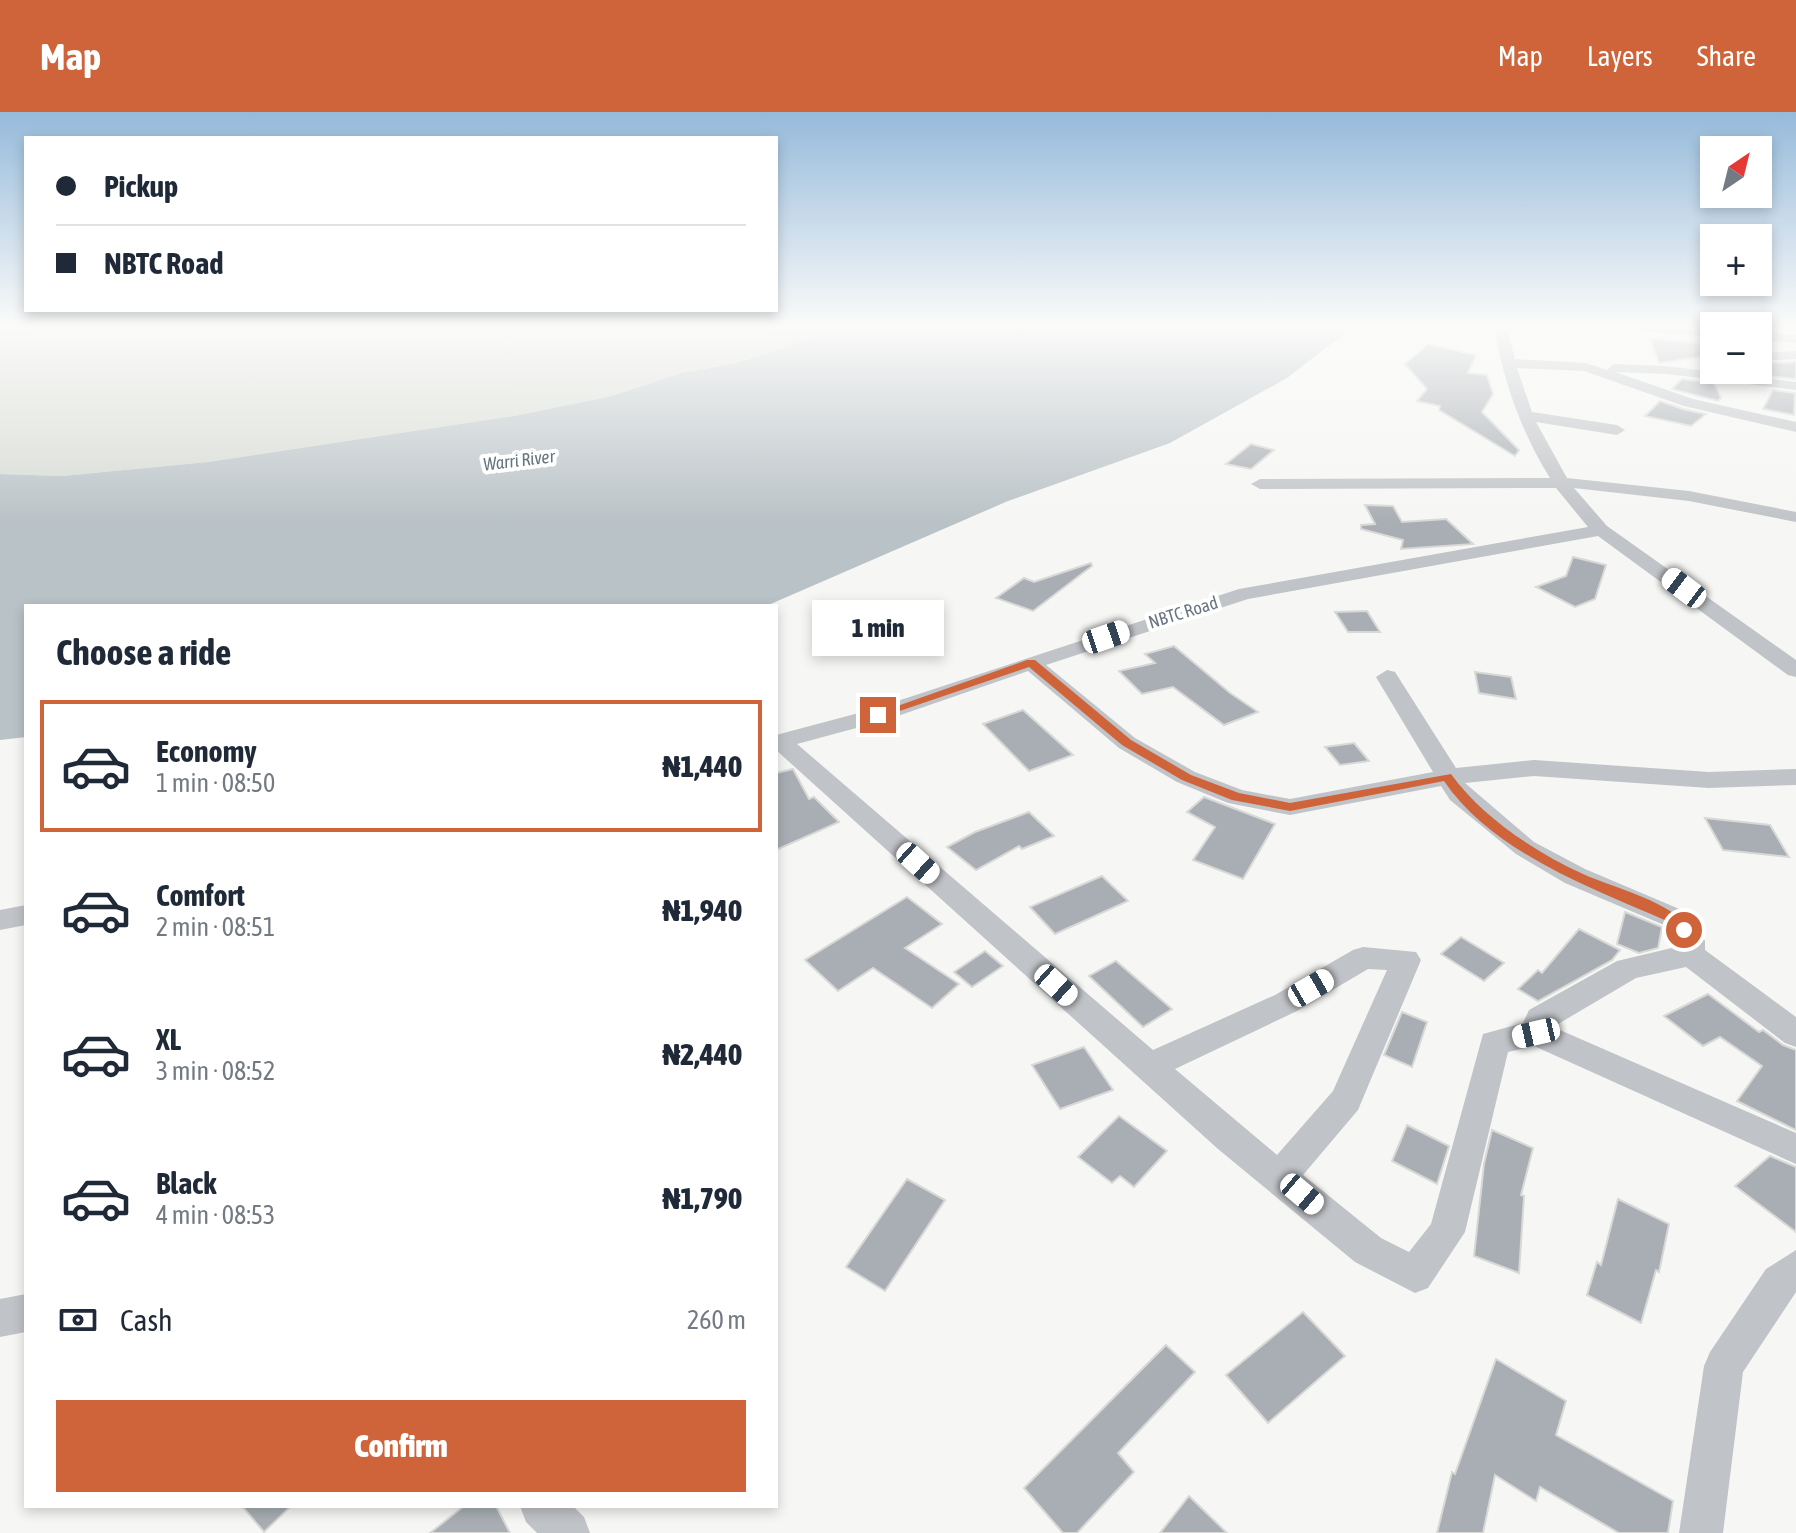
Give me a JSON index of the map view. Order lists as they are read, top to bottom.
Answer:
{
  "streets": {
    "street": ["NBTC Road"]
  },
  "water": ["Warri River"],
  "north": "top right",
  "page": {
    "header": "Map",
    "nav": ["Map", "Layers", "Share"],
    "map_buttons": ["+", "−"],
    "banner": ["Pickup", "NBTC Road"],
    "bubble": "1 min",
    "heading": "Choose a ride",
    "list": [
      {
        "name": "Economy",
        "note": "1 min · 08:50",
        "value": "₦1,440"
      },
      {
        "name": "Comfort",
        "note": "2 min · 08:51",
        "value": "₦1,940"
      },
      {
        "name": "XL",
        "note": "3 min · 08:52",
        "value": "₦2,440"
      },
      {
        "name": "Black",
        "note": "4 min · 08:53",
        "value": "₦1,790"
      }
    ],
    "pay": ["Cash", "260 m"],
    "buttons": "Confirm"
  }
}
